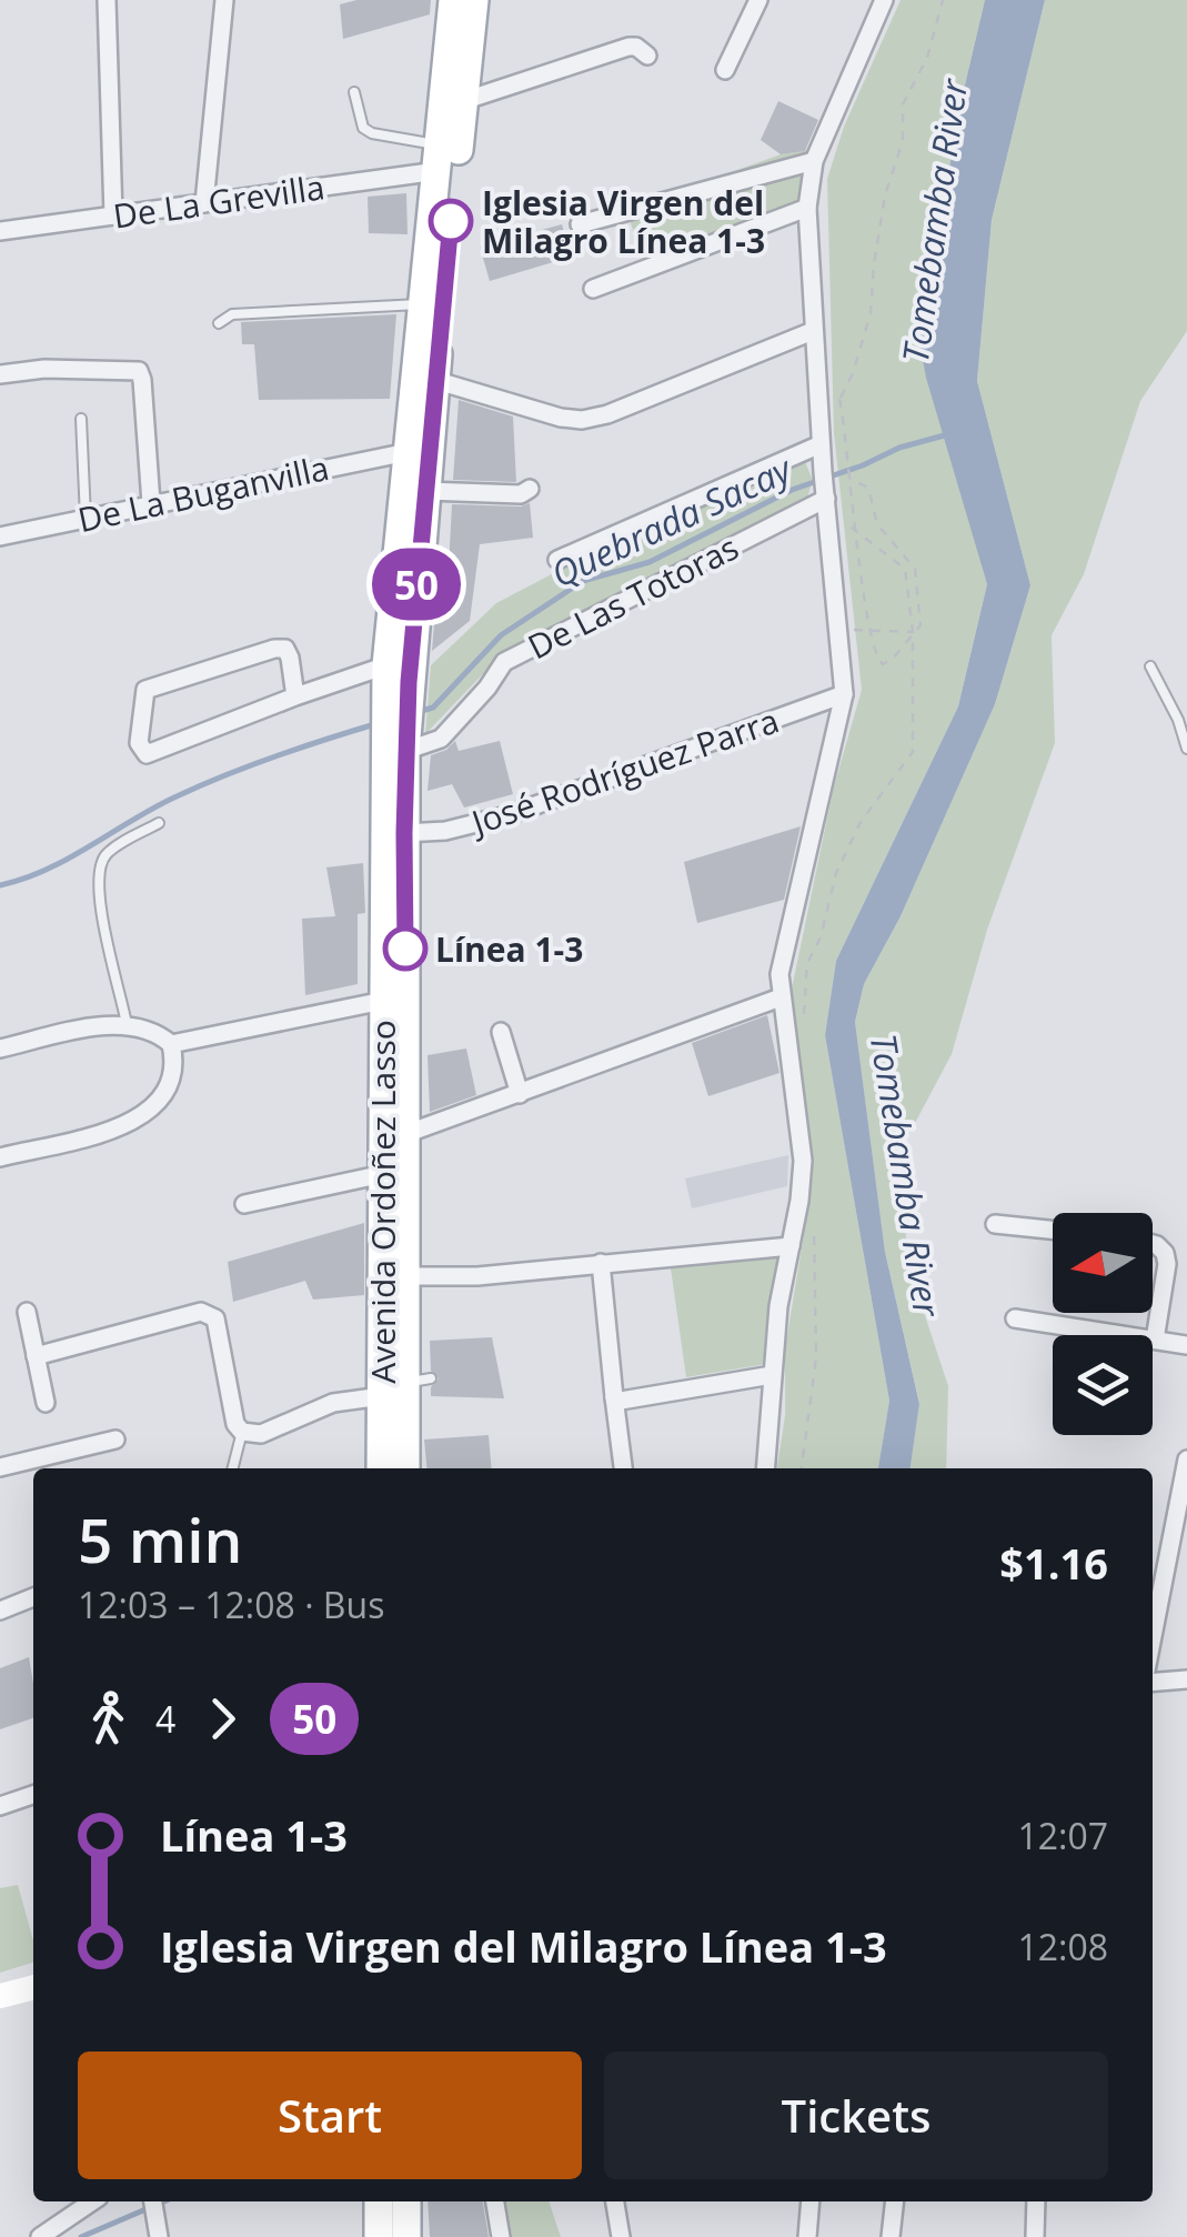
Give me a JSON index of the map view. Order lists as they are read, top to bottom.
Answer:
{
  "streets": {
    "main road": ["Avenida Ordoñez Lasso"],
    "street": [
      "De La Grevilla",
      "De La Buganvilla",
      "De Las Totoras",
      "José Rodríguez Parra"
    ]
  },
  "crossings": [
    ["De La Grevilla", "Avenida Ordoñez Lasso"],
    ["De La Buganvilla", "Avenida Ordoñez Lasso"],
    ["De Las Totoras", "Avenida Ordoñez Lasso"],
    ["José Rodríguez Parra", "Avenida Ordoñez Lasso"]
  ],
  "water": ["Tomebamba River", "Quebrada Sacay"],
  "places": ["Iglesia Virgen del Milagro Línea 1-3", "Línea 1-3"],
  "lines": ["bus line 50"],
  "north": "left",
  "page": {
    "on_map": "50",
    "heading": ["5 min", "12:03 – 12:08 · Bus", "$1.16"],
    "legs": ["4", "50"],
    "list": [
      {
        "name": "Línea 1-3",
        "value": "12:07"
      },
      {
        "name": "Iglesia Virgen del Milagro Línea 1-3",
        "value": "12:08"
      }
    ],
    "buttons": ["Start", "Tickets"]
  }
}
